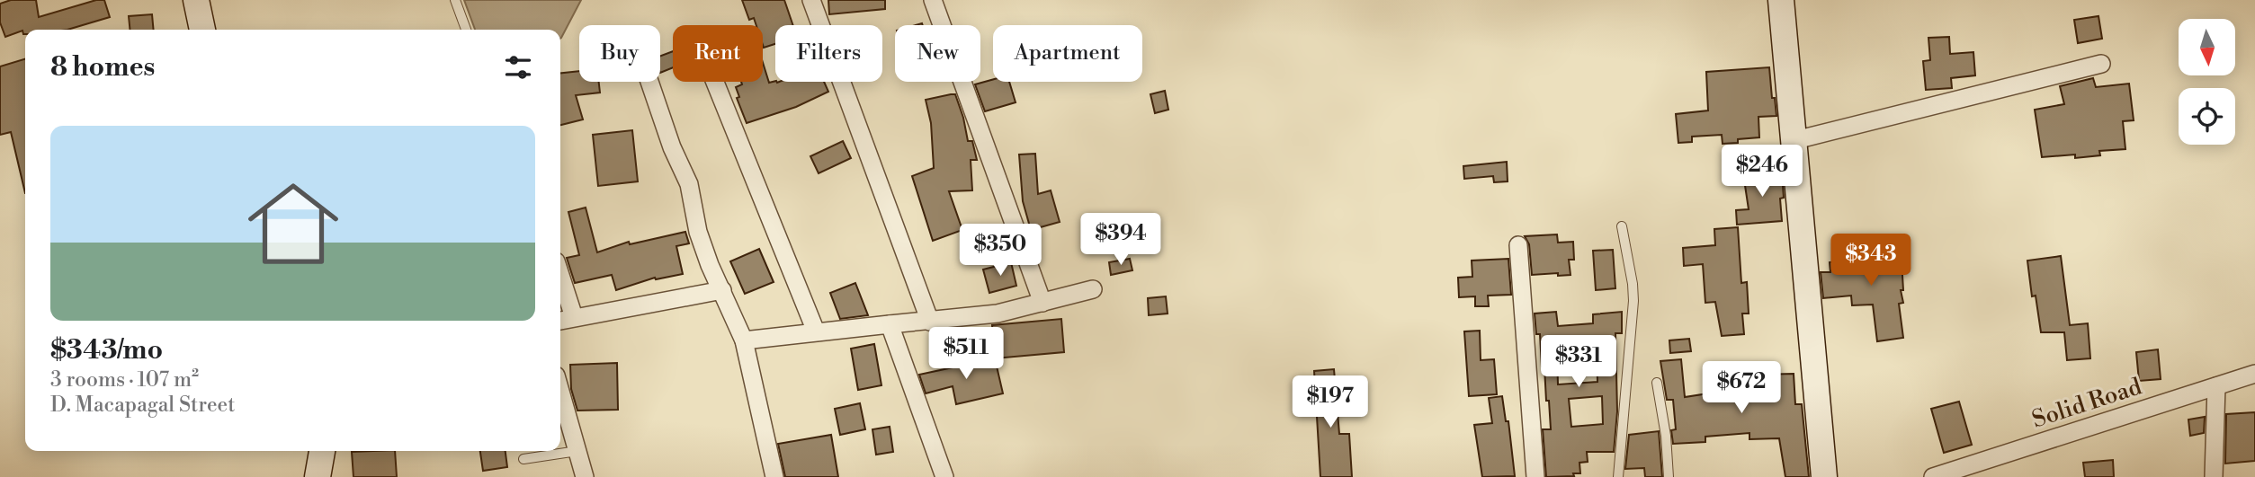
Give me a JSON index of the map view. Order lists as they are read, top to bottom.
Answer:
{
  "streets": {
    "street": ["Solid Road"]
  },
  "north": "bottom",
  "page": {
    "chip": [
      "Buy",
      "Rent",
      "Filters",
      "New",
      "Apartment"
    ],
    "heading": "8 homes",
    "list": [
      {
        "name": "$343/mo",
        "note": "3 rooms · 107 m² · D. Macapagal Street"
      }
    ],
    "price": [
      "$246",
      "$394",
      "$350",
      "$343",
      "$511",
      "$331",
      "$672",
      "$197"
    ]
  }
}
